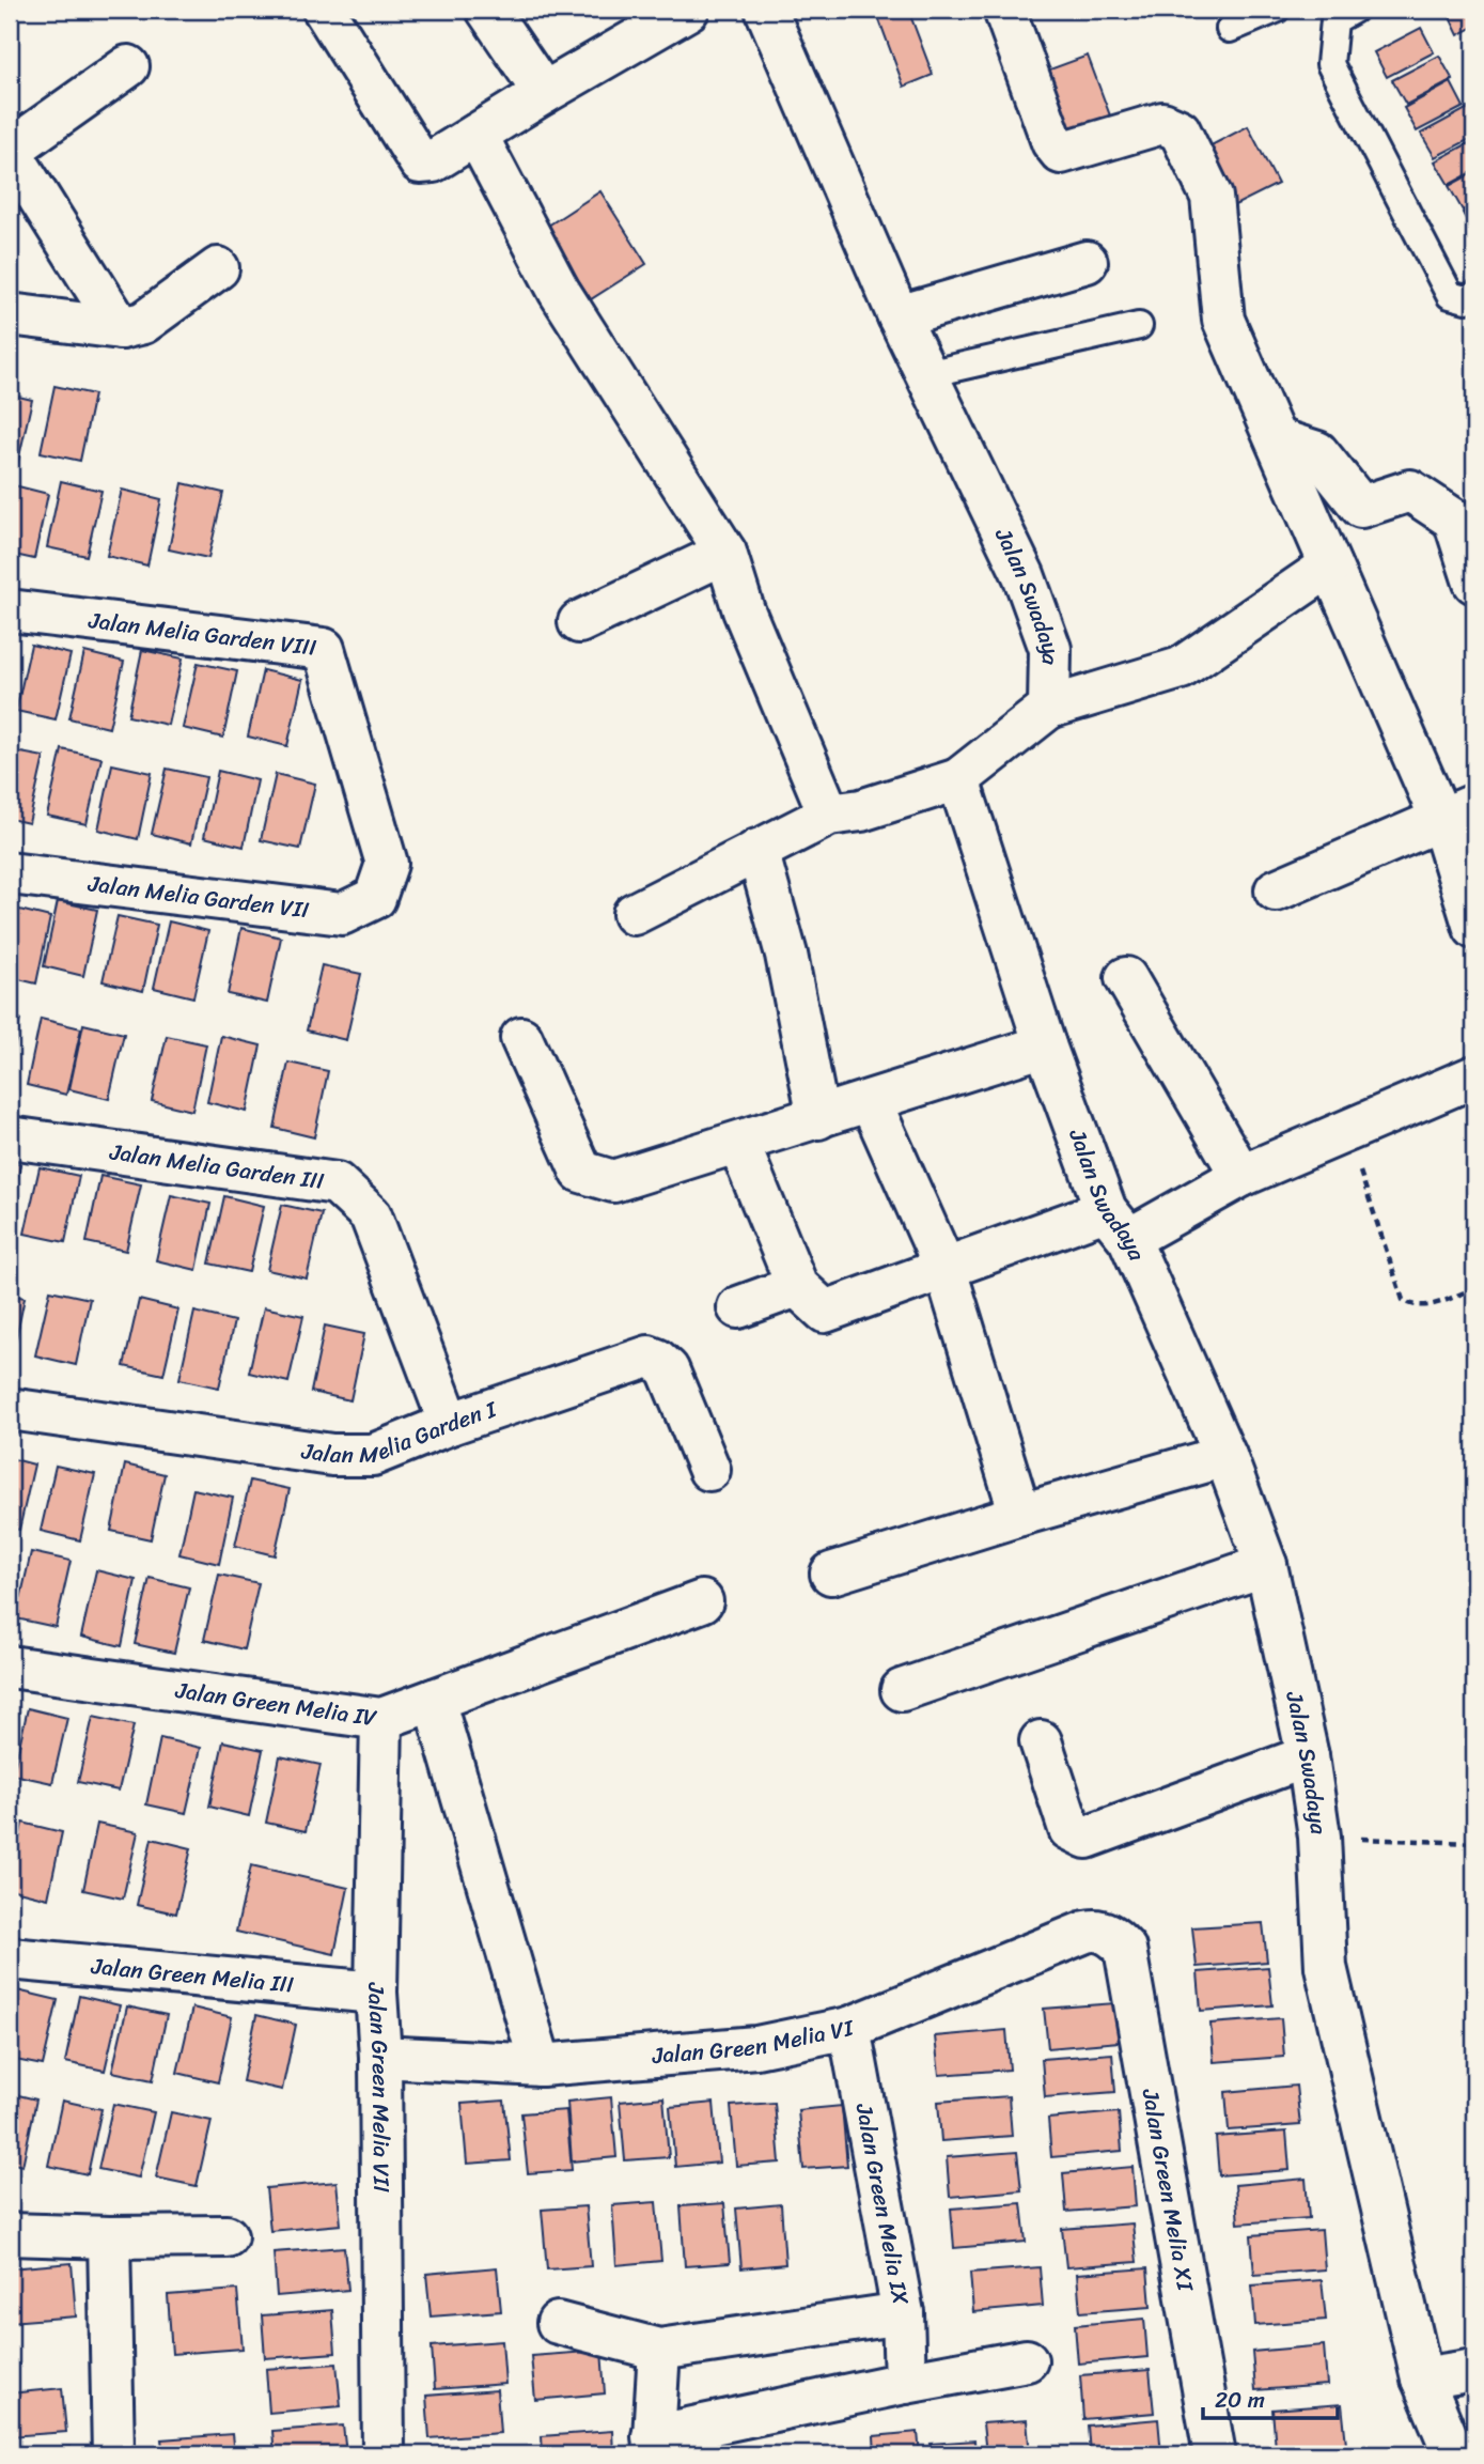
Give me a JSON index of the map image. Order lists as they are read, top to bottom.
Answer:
{
  "streets": {
    "street": [
      "Jalan Swadaya",
      "Jalan Melia Garden VIII",
      "Jalan Melia Garden VII",
      "Jalan Melia Garden III",
      "Jalan Melia Garden I",
      "Jalan Green Melia IV",
      "Jalan Green Melia III",
      "Jalan Green Melia VI",
      "Jalan Green Melia VII",
      "Jalan Green Melia XI",
      "Jalan Green Melia IX"
    ]
  },
  "crossings": [
    ["Jalan Melia Garden VIII", "Jalan Melia Garden VII"],
    ["Jalan Melia Garden III", "Jalan Melia Garden I"],
    ["Jalan Green Melia IV", "Jalan Green Melia VII"],
    ["Jalan Green Melia III", "Jalan Green Melia VII"],
    ["Jalan Green Melia VI", "Jalan Green Melia VII"],
    ["Jalan Green Melia VI", "Jalan Green Melia XI"],
    ["Jalan Green Melia VI", "Jalan Green Melia IX"]
  ],
  "scale_bar": "20 m"
}
